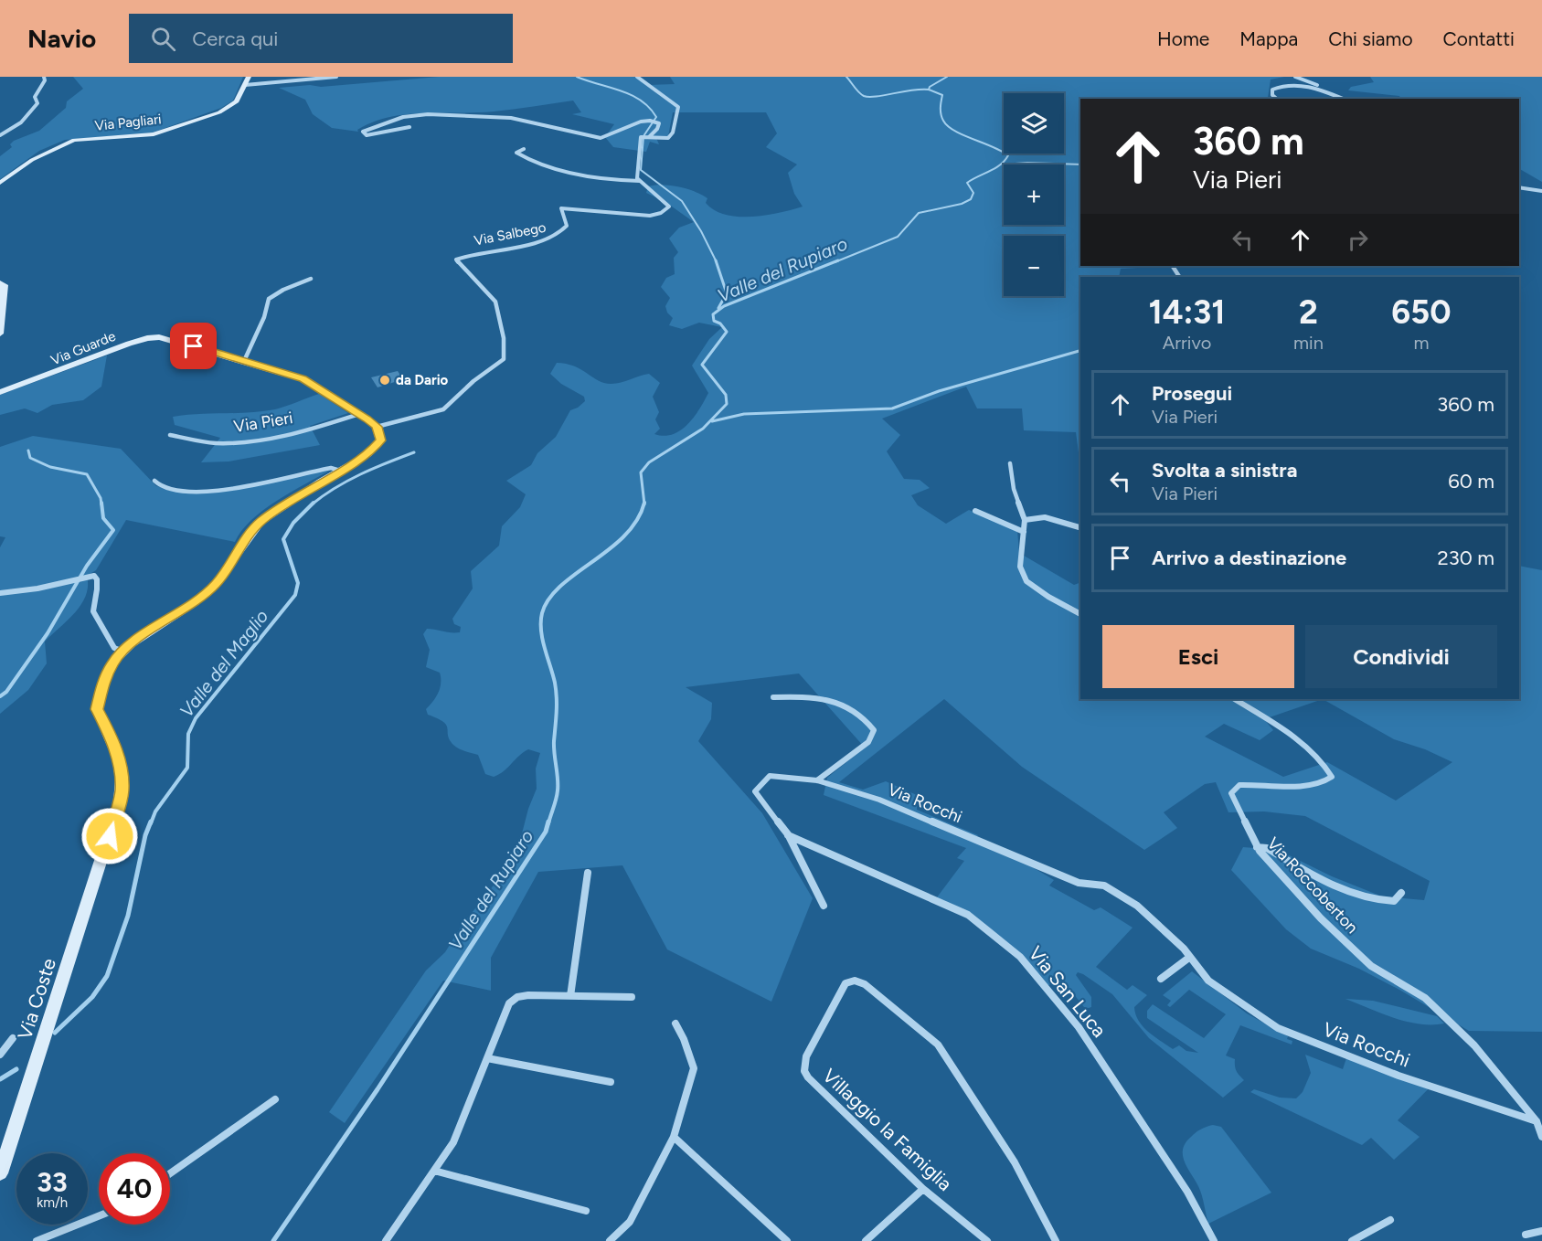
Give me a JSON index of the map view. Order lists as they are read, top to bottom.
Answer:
{
  "streets": {
    "street": [
      "Via Pagliari",
      "Via Salbego",
      "Via Guarde",
      "Via Pieri",
      "Via Rocchi",
      "Via Roccoberton",
      "Via San Luca",
      "Via Coste",
      "Villaggio la Famiglia"
    ]
  },
  "crossings": [
    ["Via Rocchi", "Via Roccoberton"],
    ["Via Rocchi", "Via San Luca"]
  ],
  "water": ["Valle del Rupiaro", "Valle del Maglio"],
  "places": ["da Dario"],
  "page": {
    "header": "Navio",
    "search": "Cerca qui",
    "nav": [
      "Home",
      "Mappa",
      "Chi siamo",
      "Contatti"
    ],
    "map_buttons": ["+", "−"],
    "turn": ["360 m", "Via Pieri"],
    "eta": [
      "14:31",
      "Arrivo",
      "2",
      "min",
      "650",
      "m"
    ],
    "list": [
      {
        "name": "Prosegui",
        "note": "Via Pieri",
        "value": "360 m"
      },
      {
        "name": "Svolta a sinistra",
        "note": "Via Pieri",
        "value": "60 m"
      },
      {
        "name": "Arrivo a destinazione",
        "value": "230 m"
      }
    ],
    "buttons": ["Esci", "Condividi"],
    "speed": "33 km/h",
    "limit": "40"
  }
}
